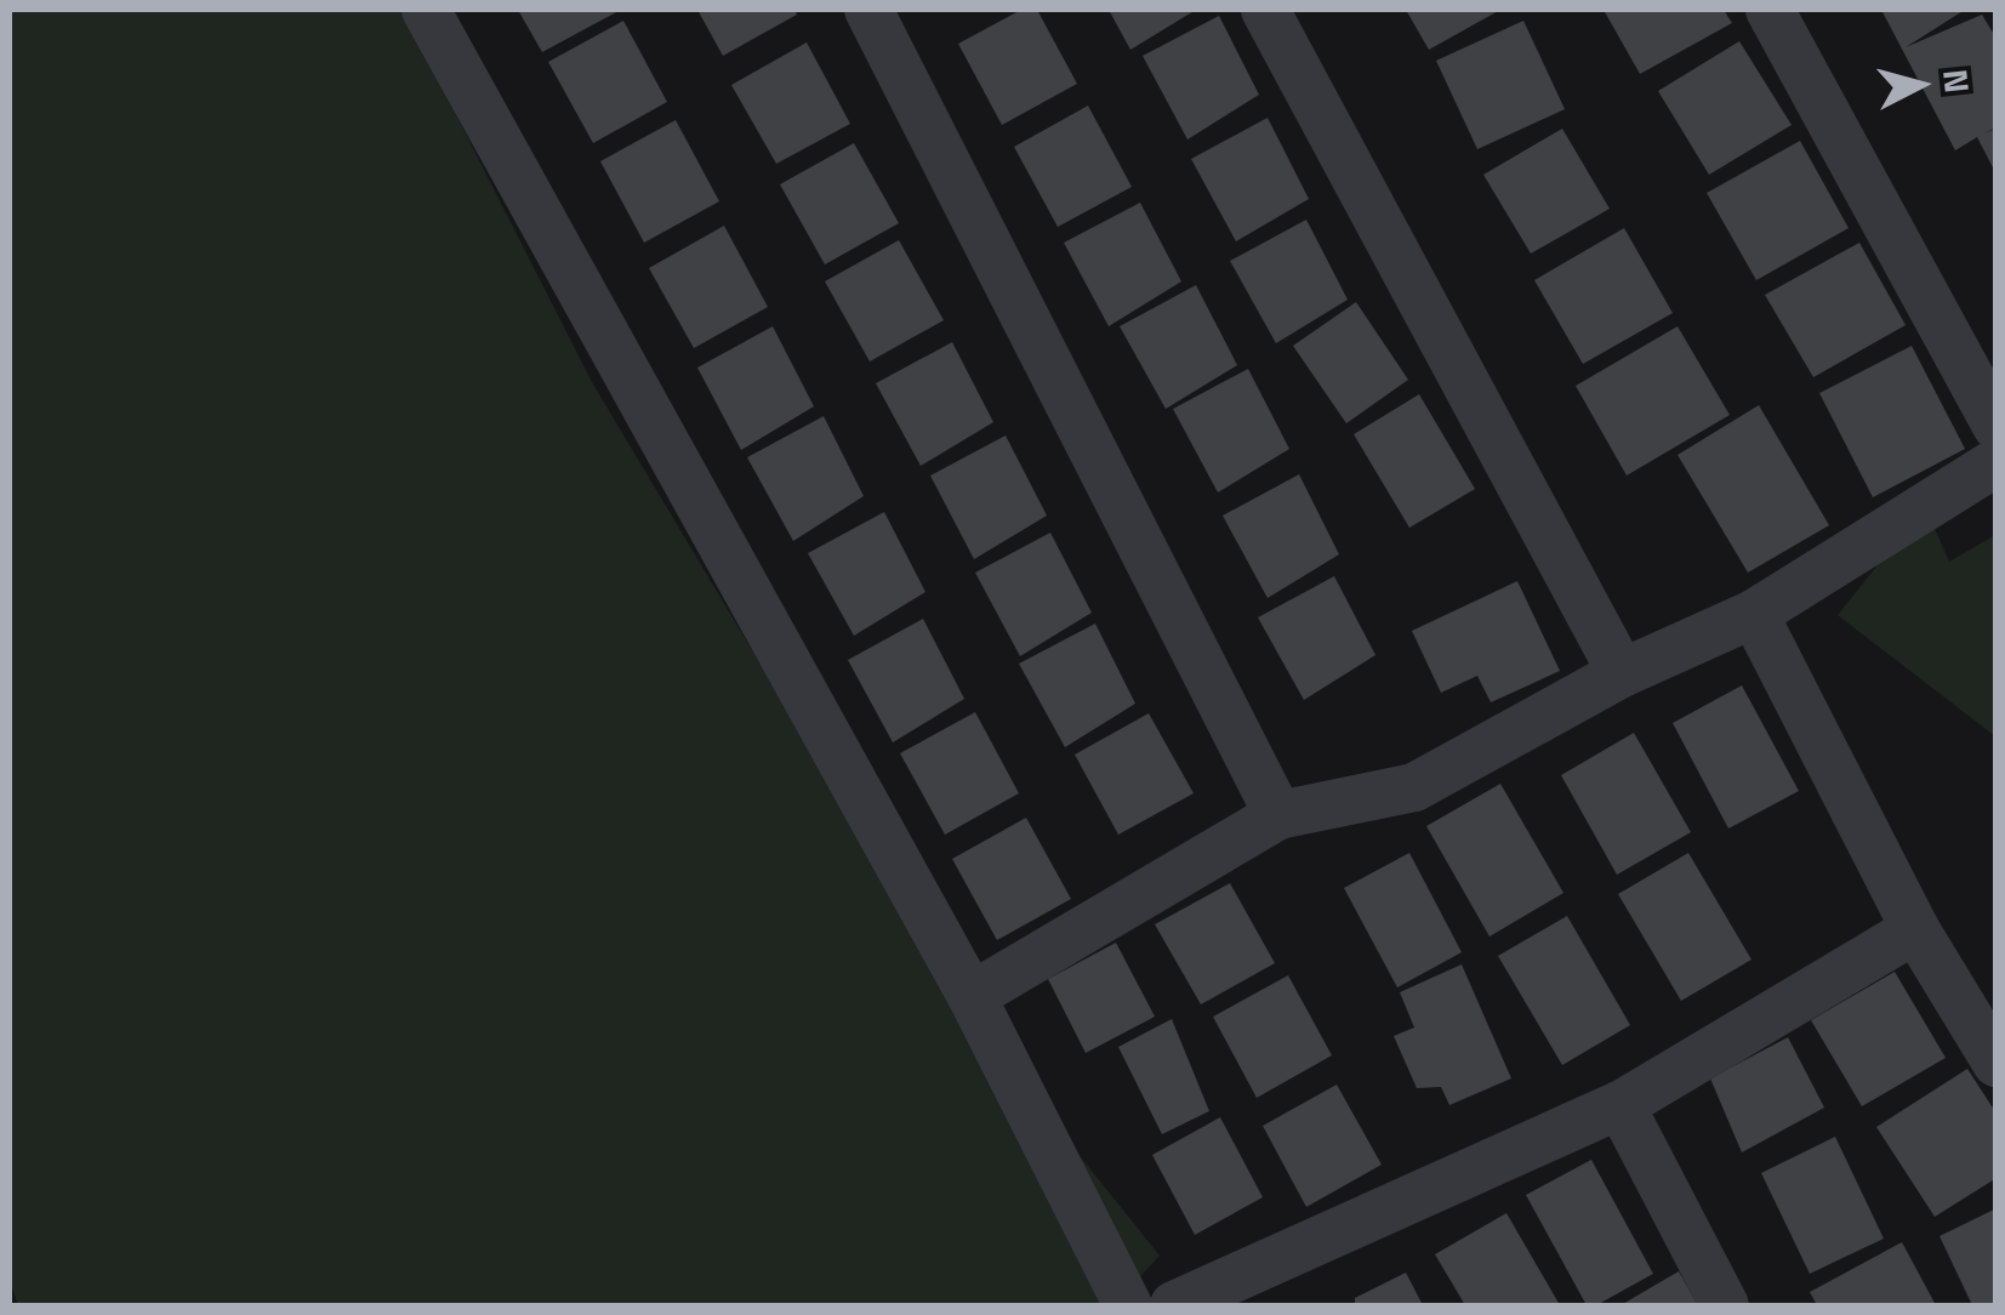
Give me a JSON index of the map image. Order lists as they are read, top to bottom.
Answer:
{
  "north": "right"
}
